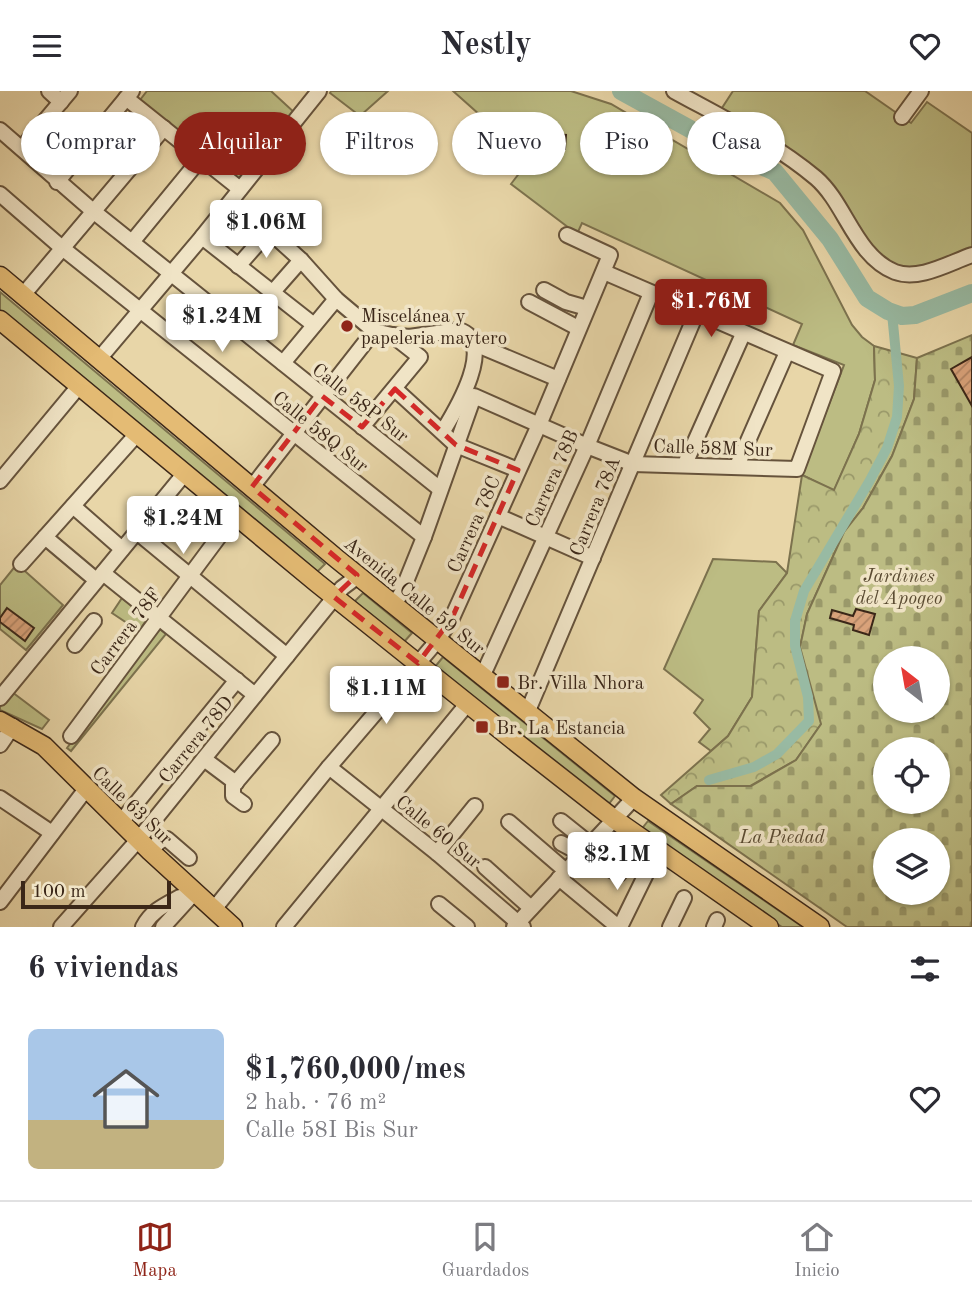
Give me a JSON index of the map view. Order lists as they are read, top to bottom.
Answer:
{
  "streets": {
    "main road": ["Avenida Calle 59 Sur", "Calle 63 Sur"],
    "street": [
      "Calle 58P Sur",
      "Calle 58Q Sur",
      "Calle 58M Sur",
      "Carrera 78B",
      "Carrera 78A",
      "Carrera 78C",
      "Carrera 78F",
      "Carrera 78D",
      "Calle 60 Sur"
    ]
  },
  "crossings": [
    ["Calle 58M Sur", "Carrera 78B"],
    ["Calle 58M Sur", "Carrera 78A"],
    ["Calle 58M Sur", "Carrera 78C"],
    ["Carrera 78B", "Avenida Calle 59 Sur"],
    ["Carrera 78A", "Avenida Calle 59 Sur"],
    ["Carrera 78C", "Avenida Calle 59 Sur"],
    ["Carrera 78C", "Calle 63 Sur"],
    ["Carrera 78C", "Calle 60 Sur"],
    ["Avenida Calle 59 Sur", "Carrera 78D"],
    ["Carrera 78D", "Calle 63 Sur"]
  ],
  "parks": ["Jardines del Apogeo", "La Piedad"],
  "places": {
    "other": ["Miscelánea y papeleria maytero"],
    "transit": ["Br. Villa Nhora", "Br. La Estancia"]
  },
  "scale_bar": "100 m",
  "north": "top left",
  "page": {
    "header": "Nestly",
    "chip": [
      "Comprar",
      "Alquilar",
      "Filtros",
      "Nuevo",
      "Piso",
      "Casa"
    ],
    "price": [
      "$1.06M",
      "$1.76M",
      "$1.24M",
      "$1.24M",
      "$1.11M",
      "$2.1M"
    ],
    "scale": "100 m",
    "heading": "6 viviendas",
    "list": [
      {
        "name": "$1,760,000/mes",
        "note": "2 hab. · 76 m² · Calle 58I Bis Sur"
      }
    ],
    "tabs": ["Mapa", "Guardados", "Inicio"]
  }
}
